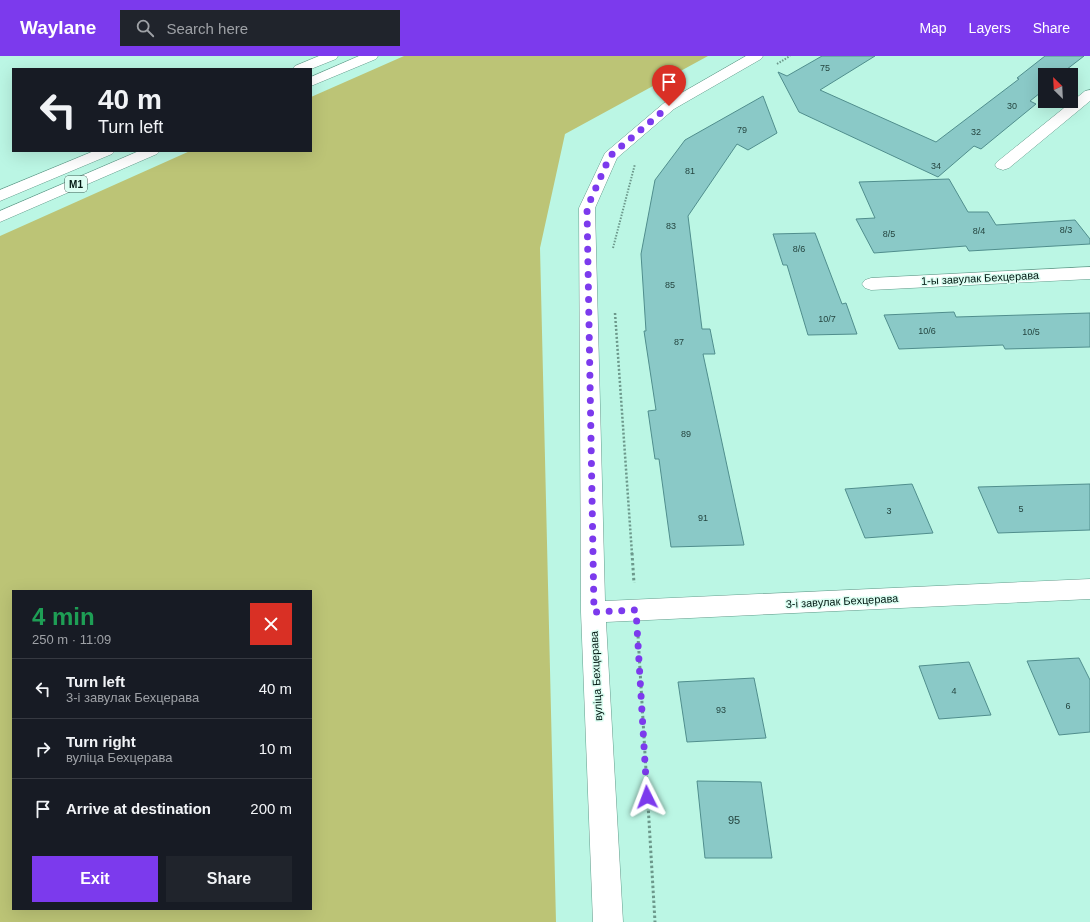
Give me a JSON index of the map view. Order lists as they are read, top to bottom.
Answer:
{
  "streets": {
    "main road": [
      "М1",
      "1-ы завулак Бехцерава",
      "3-і завулак Бехцерава",
      "вуліца Бехцерава"
    ]
  },
  "crossings": [
    ["3-і завулак Бехцерава", "вуліца Бехцерава"]
  ],
  "house_numbers": [
    "75",
    "30",
    "79",
    "32",
    "34",
    "81",
    "83",
    "8/3",
    "8/4",
    "8/5",
    "8/6",
    "85",
    "10/7",
    "10/6",
    "10/5",
    "87",
    "89",
    "5",
    "3",
    "91",
    "4",
    "6",
    "93",
    "95"
  ],
  "north": "top left",
  "page": {
    "header": "Waylane",
    "search": "Search here",
    "nav": ["Map", "Layers", "Share"],
    "turn": ["40 m", "Turn left"],
    "heading": ["4 min", "250 m · 11:09"],
    "list": [
      {
        "name": "Turn left",
        "note": "3-і завулак Бехцерава",
        "value": "40 m"
      },
      {
        "name": "Turn right",
        "note": "вуліца Бехцерава",
        "value": "10 m"
      },
      {
        "name": "Arrive at destination",
        "value": "200 m"
      }
    ],
    "buttons": ["Exit", "Share"]
  }
}
